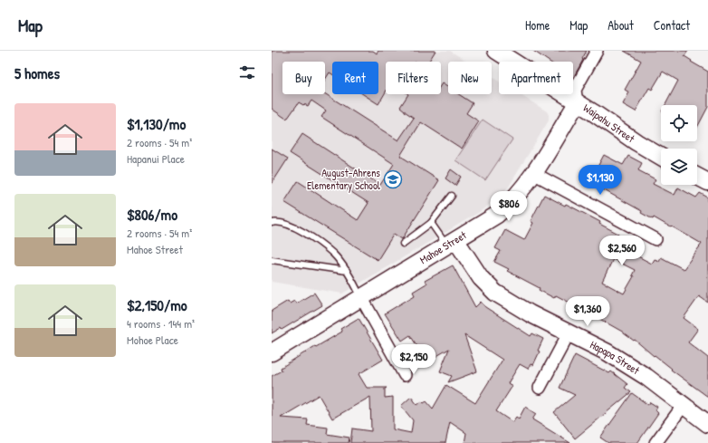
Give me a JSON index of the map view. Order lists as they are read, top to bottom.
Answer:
{
  "streets": {
    "street": ["Waipahu Street", "Mahoe Street", "Hapapa Street"]
  },
  "crossings": [
    ["Waipahu Street", "Mahoe Street"],
    ["Mahoe Street", "Hapapa Street"]
  ],
  "places": {
    "school or university": ["August-Ahrens Elementary School"]
  },
  "page": {
    "header": "Map",
    "nav": [
      "Home",
      "Map",
      "About",
      "Contact"
    ],
    "heading": "5 homes",
    "chip": [
      "Buy",
      "Rent",
      "Filters",
      "New",
      "Apartment"
    ],
    "list": [
      {
        "name": "$1,130/mo",
        "note": "2 rooms · 54 m² · Hapanui Place"
      },
      {
        "name": "$806/mo",
        "note": "2 rooms · 54 m² · Mahoe Street"
      },
      {
        "name": "$2,150/mo",
        "note": "4 rooms · 144 m² · Mohoe Place"
      }
    ],
    "price": [
      "$1,130",
      "$806",
      "$2,560",
      "$1,360",
      "$2,150"
    ]
  }
}
